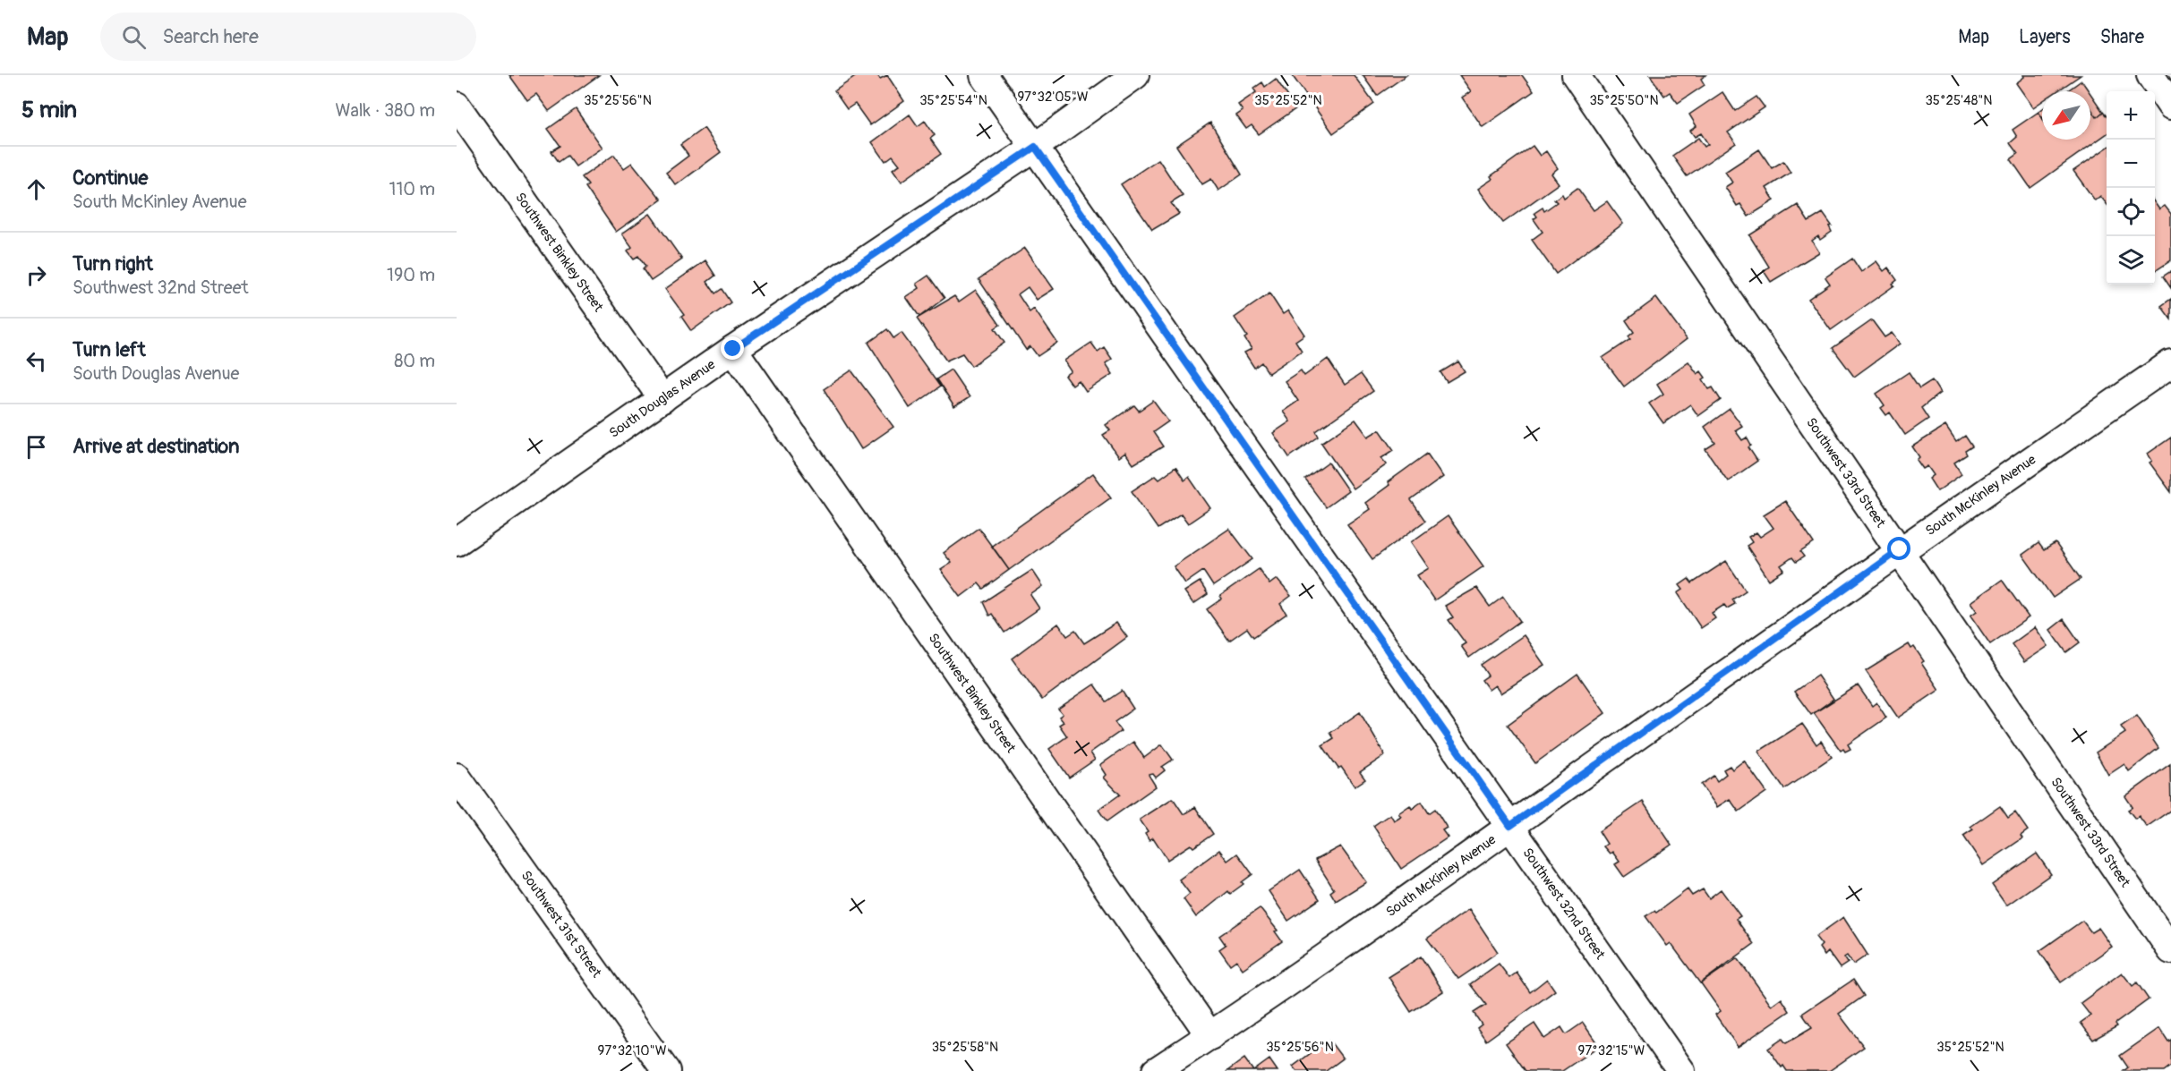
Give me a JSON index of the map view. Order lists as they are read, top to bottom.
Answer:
{
  "streets": {
    "street": [
      "Southwest Binkley Street",
      "South Douglas Avenue",
      "Southwest 33rd Street",
      "South McKinley Avenue",
      "Southwest 32nd Street",
      "Southwest 31st Street"
    ]
  },
  "crossings": [
    ["Southwest Binkley Street", "South Douglas Avenue"],
    ["Southwest Binkley Street", "South McKinley Avenue"],
    ["South Douglas Avenue", "Southwest 32nd Street"],
    ["Southwest 33rd Street", "South McKinley Avenue"],
    ["South McKinley Avenue", "Southwest 32nd Street"]
  ],
  "north": "bottom left",
  "page": {
    "header": "Map",
    "search": "Search here",
    "nav": ["Map", "Layers", "Share"],
    "heading": ["5 min", "Walk · 380 m"],
    "map_buttons": ["+", "−"],
    "list": [
      ["Continue", "South McKinley Avenue", "110 m"],
      ["Turn right", "Southwest 32nd Street", "190 m"],
      ["Turn left", "South Douglas Avenue", "80 m"],
      "Arrive at destination"
    ]
  },
  "coordinates": [
    "97°32'05\"W",
    "35°25'48\"N",
    "35°25'56\"N",
    "35°25'54\"N",
    "35°25'52\"N",
    "35°25'50\"N",
    "35°25'58\"N",
    "97°32'10\"W",
    "97°32'15\"W"
  ]
}
